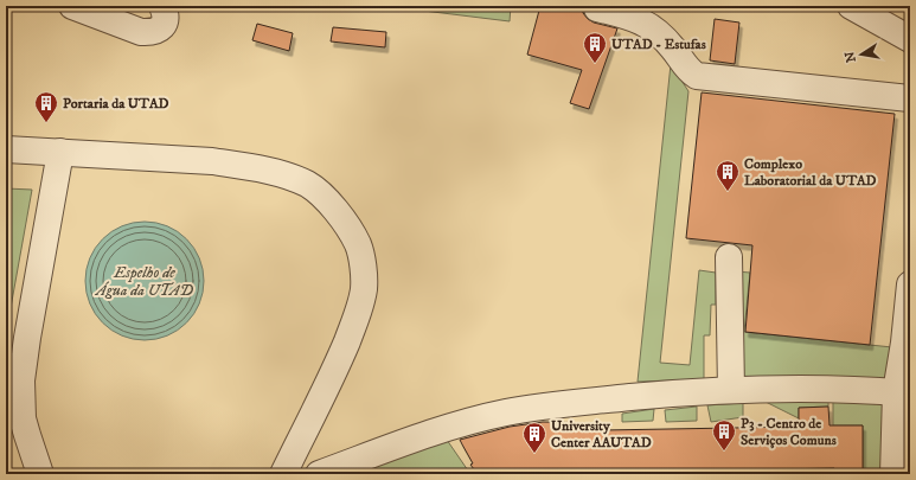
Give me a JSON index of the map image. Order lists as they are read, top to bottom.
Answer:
{
  "water": ["Espelho de Água da UTAD"],
  "places": {
    "building": [
      "UTAD - Estufas",
      "Portaria da UTAD",
      "Complexo Laboratorial da UTAD",
      "P3 - Centro de Serviços Comuns",
      "University Center AAUTAD"
    ]
  },
  "north": "left"
}
